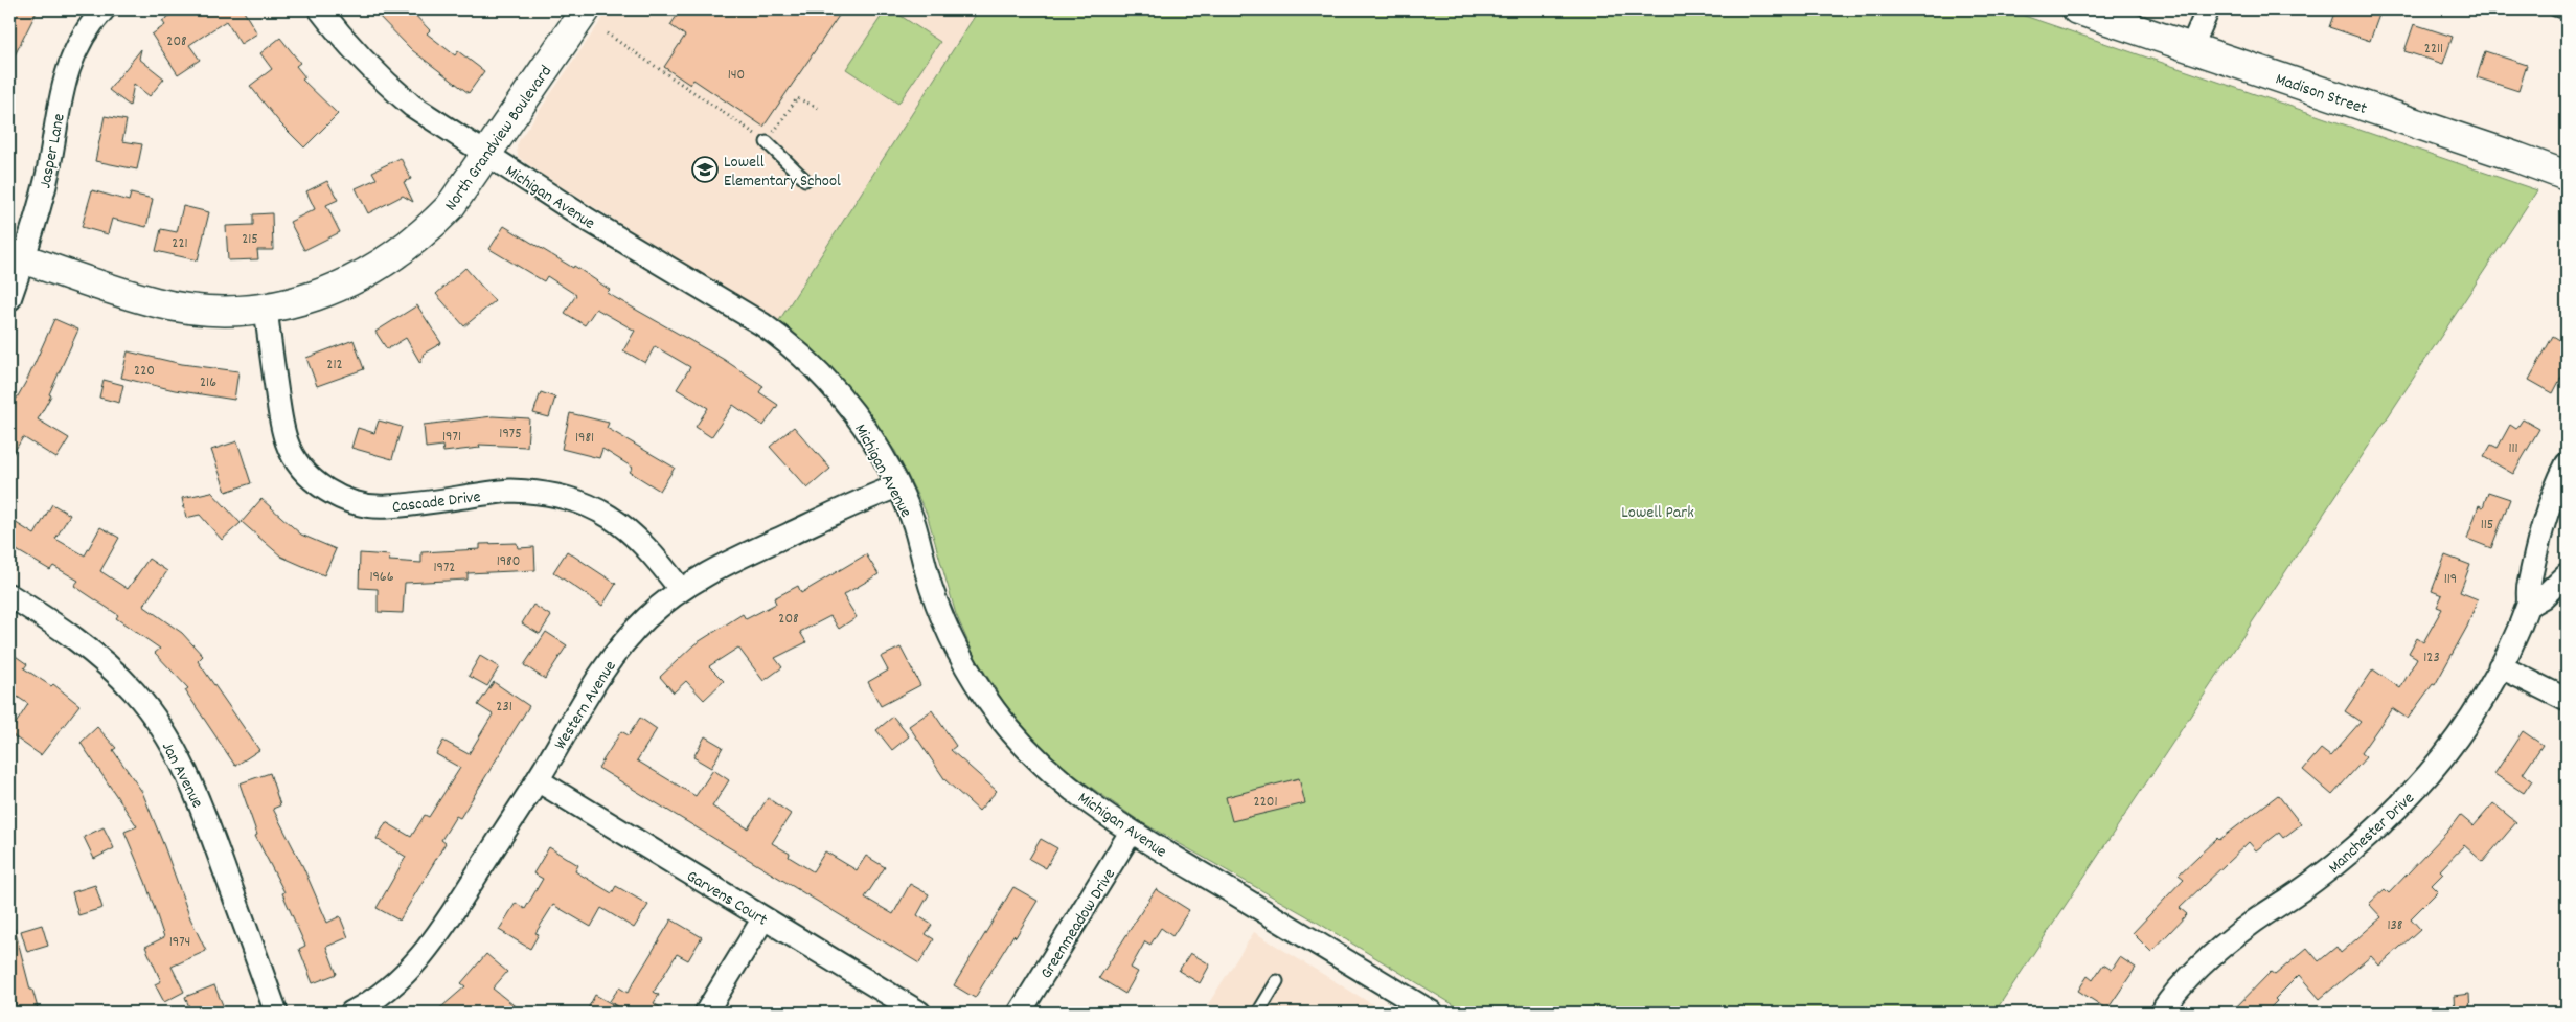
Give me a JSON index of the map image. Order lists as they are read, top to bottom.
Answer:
{
  "streets": {
    "street": [
      "Madison Street",
      "North Grandview Boulevard",
      "Jasper Lane",
      "Michigan Avenue",
      "Cascade Drive",
      "Western Avenue",
      "Jan Avenue",
      "Manchester Drive",
      "Garvens Court",
      "Greenmeadow Drive"
    ]
  },
  "crossings": [
    ["North Grandview Boulevard", "Jasper Lane"],
    ["North Grandview Boulevard", "Michigan Avenue"],
    ["North Grandview Boulevard", "Cascade Drive"],
    ["Michigan Avenue", "Western Avenue"],
    ["Michigan Avenue", "Greenmeadow Drive"],
    ["Cascade Drive", "Western Avenue"],
    ["Western Avenue", "Garvens Court"]
  ],
  "parks": ["Lowell Park"],
  "places": {
    "school or university": ["Lowell Elementary School"]
  },
  "house_numbers": [
    "208",
    "2211",
    "140",
    "215",
    "221",
    "212",
    "220",
    "216",
    "1975",
    "1971",
    "1981",
    "111",
    "115",
    "1980",
    "1972",
    "1966",
    "119",
    "208",
    "123",
    "231",
    "2201",
    "138",
    "1974"
  ]
}
